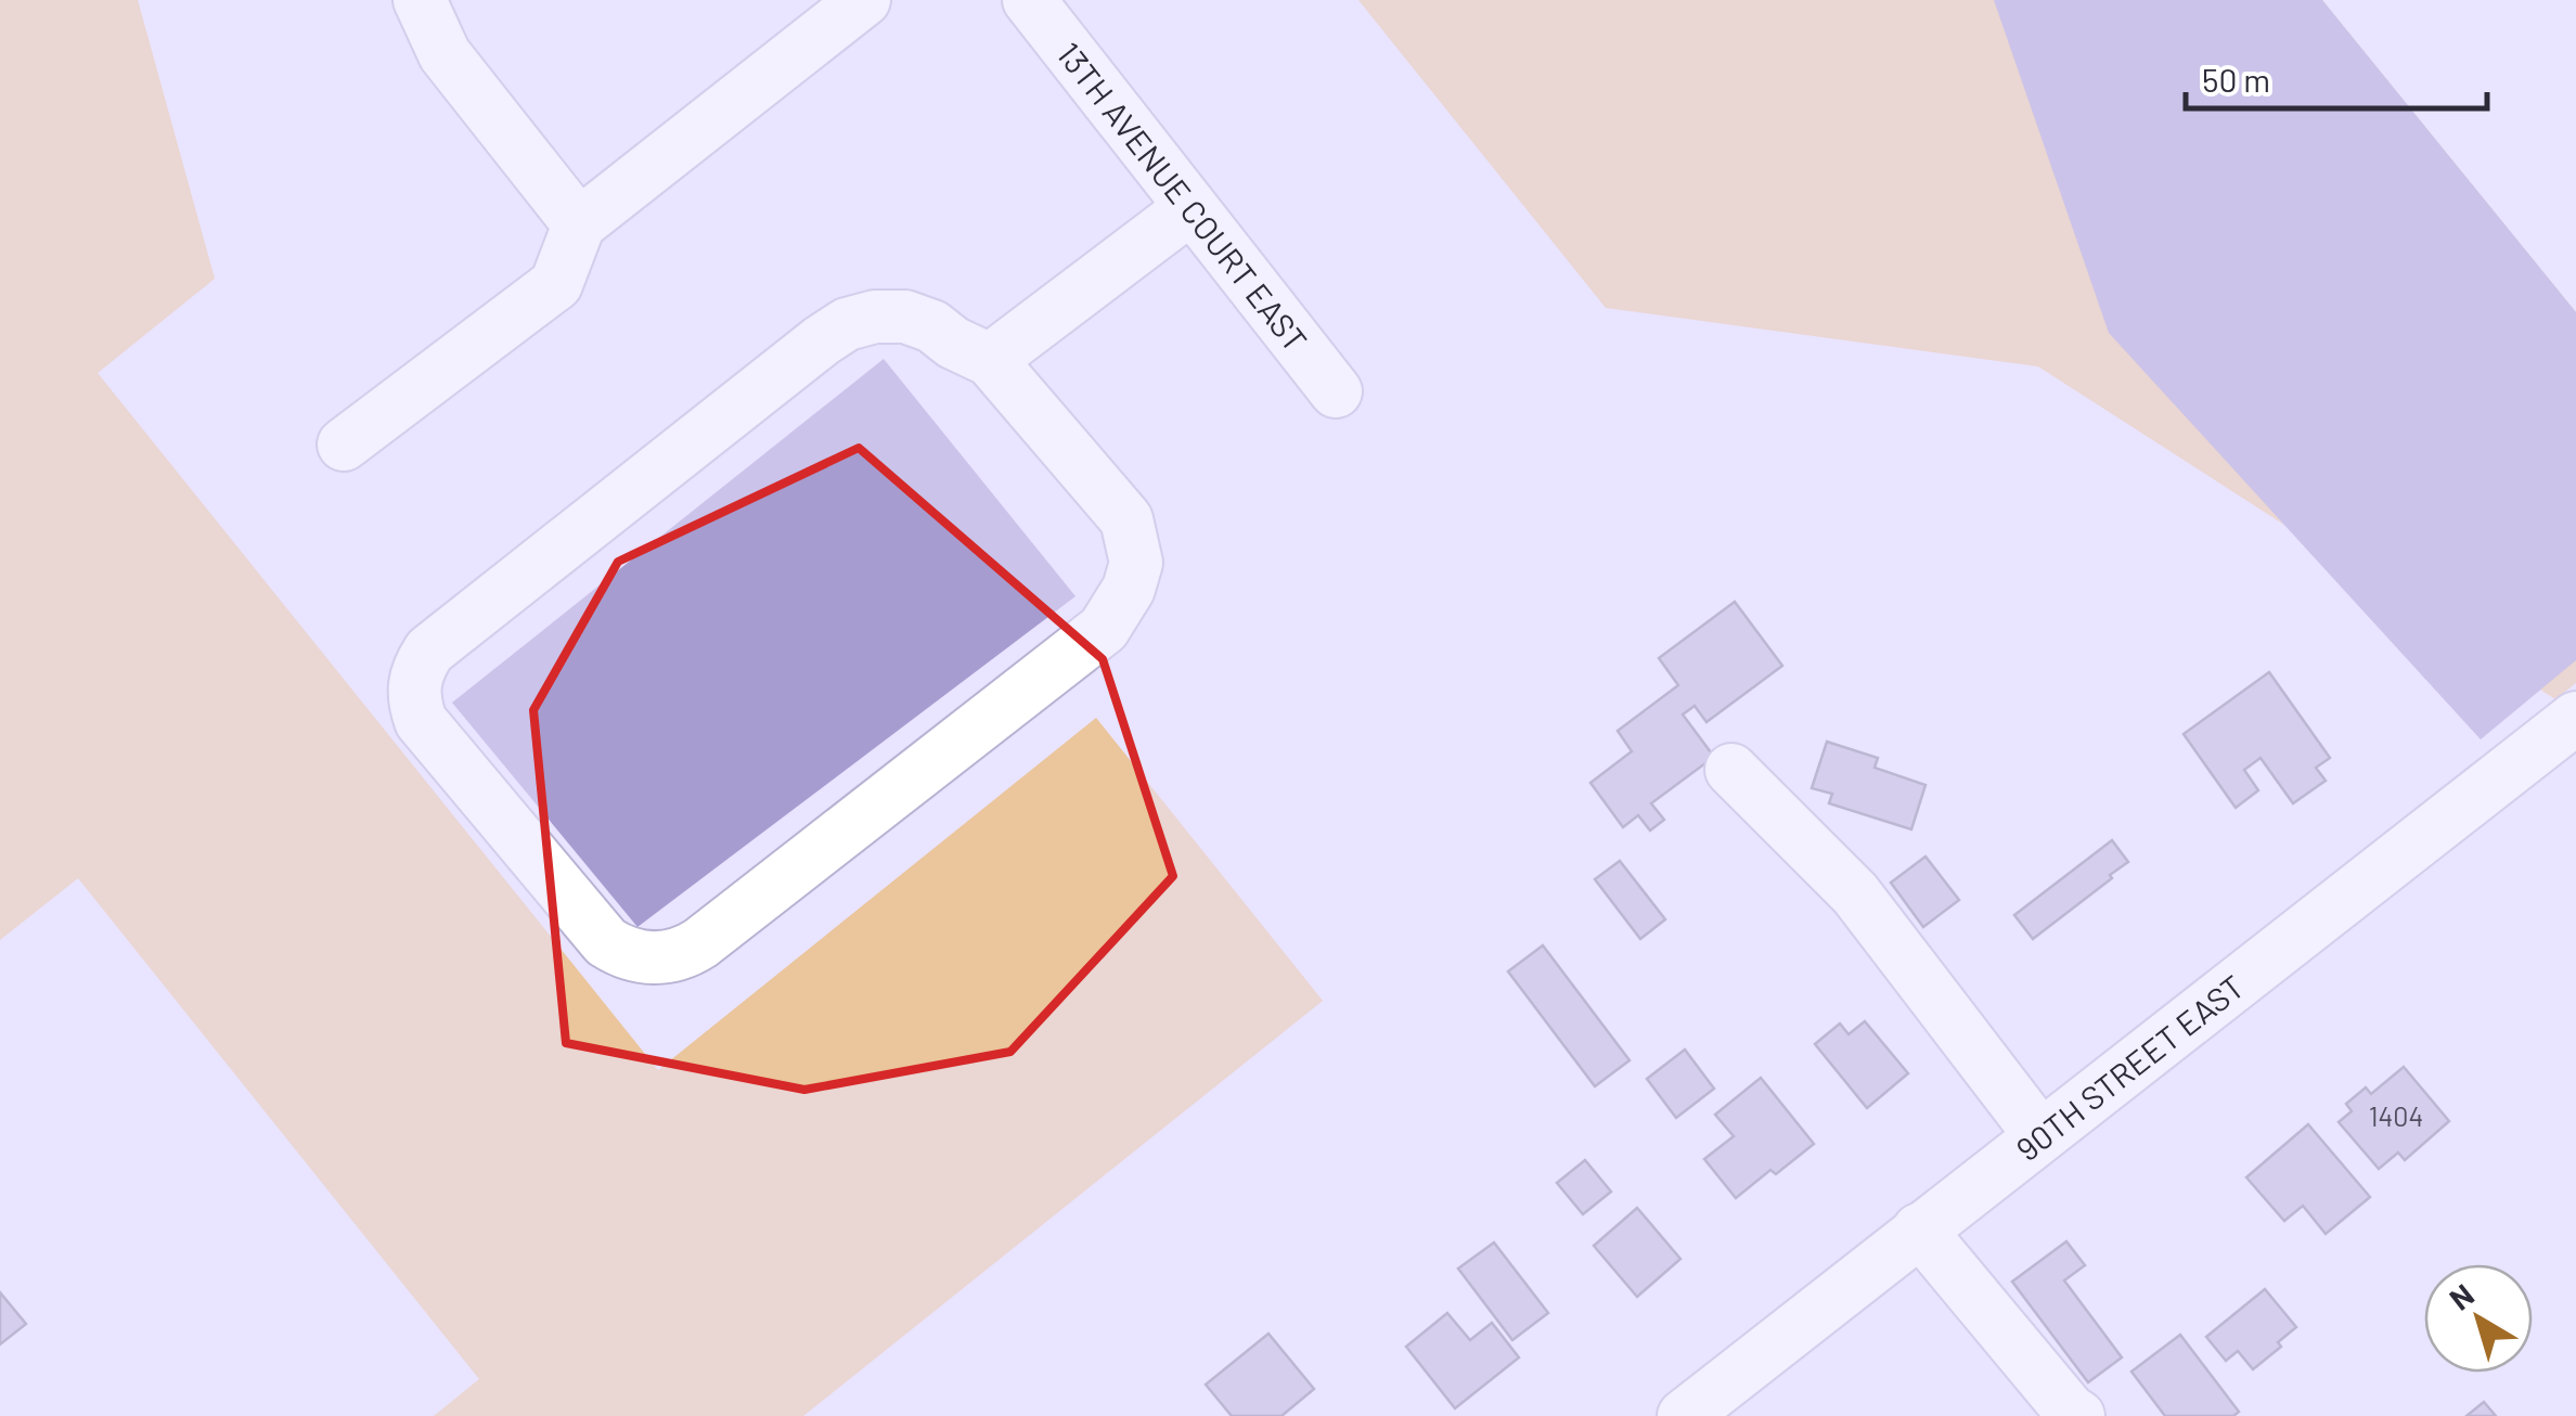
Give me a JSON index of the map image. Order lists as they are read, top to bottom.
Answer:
{
  "streets": {
    "street": ["13TH AVENUE COURT EAST", "90TH STREET EAST"]
  },
  "house_numbers": ["1404"],
  "scale_bar": "50 m",
  "north": "top left"
}
